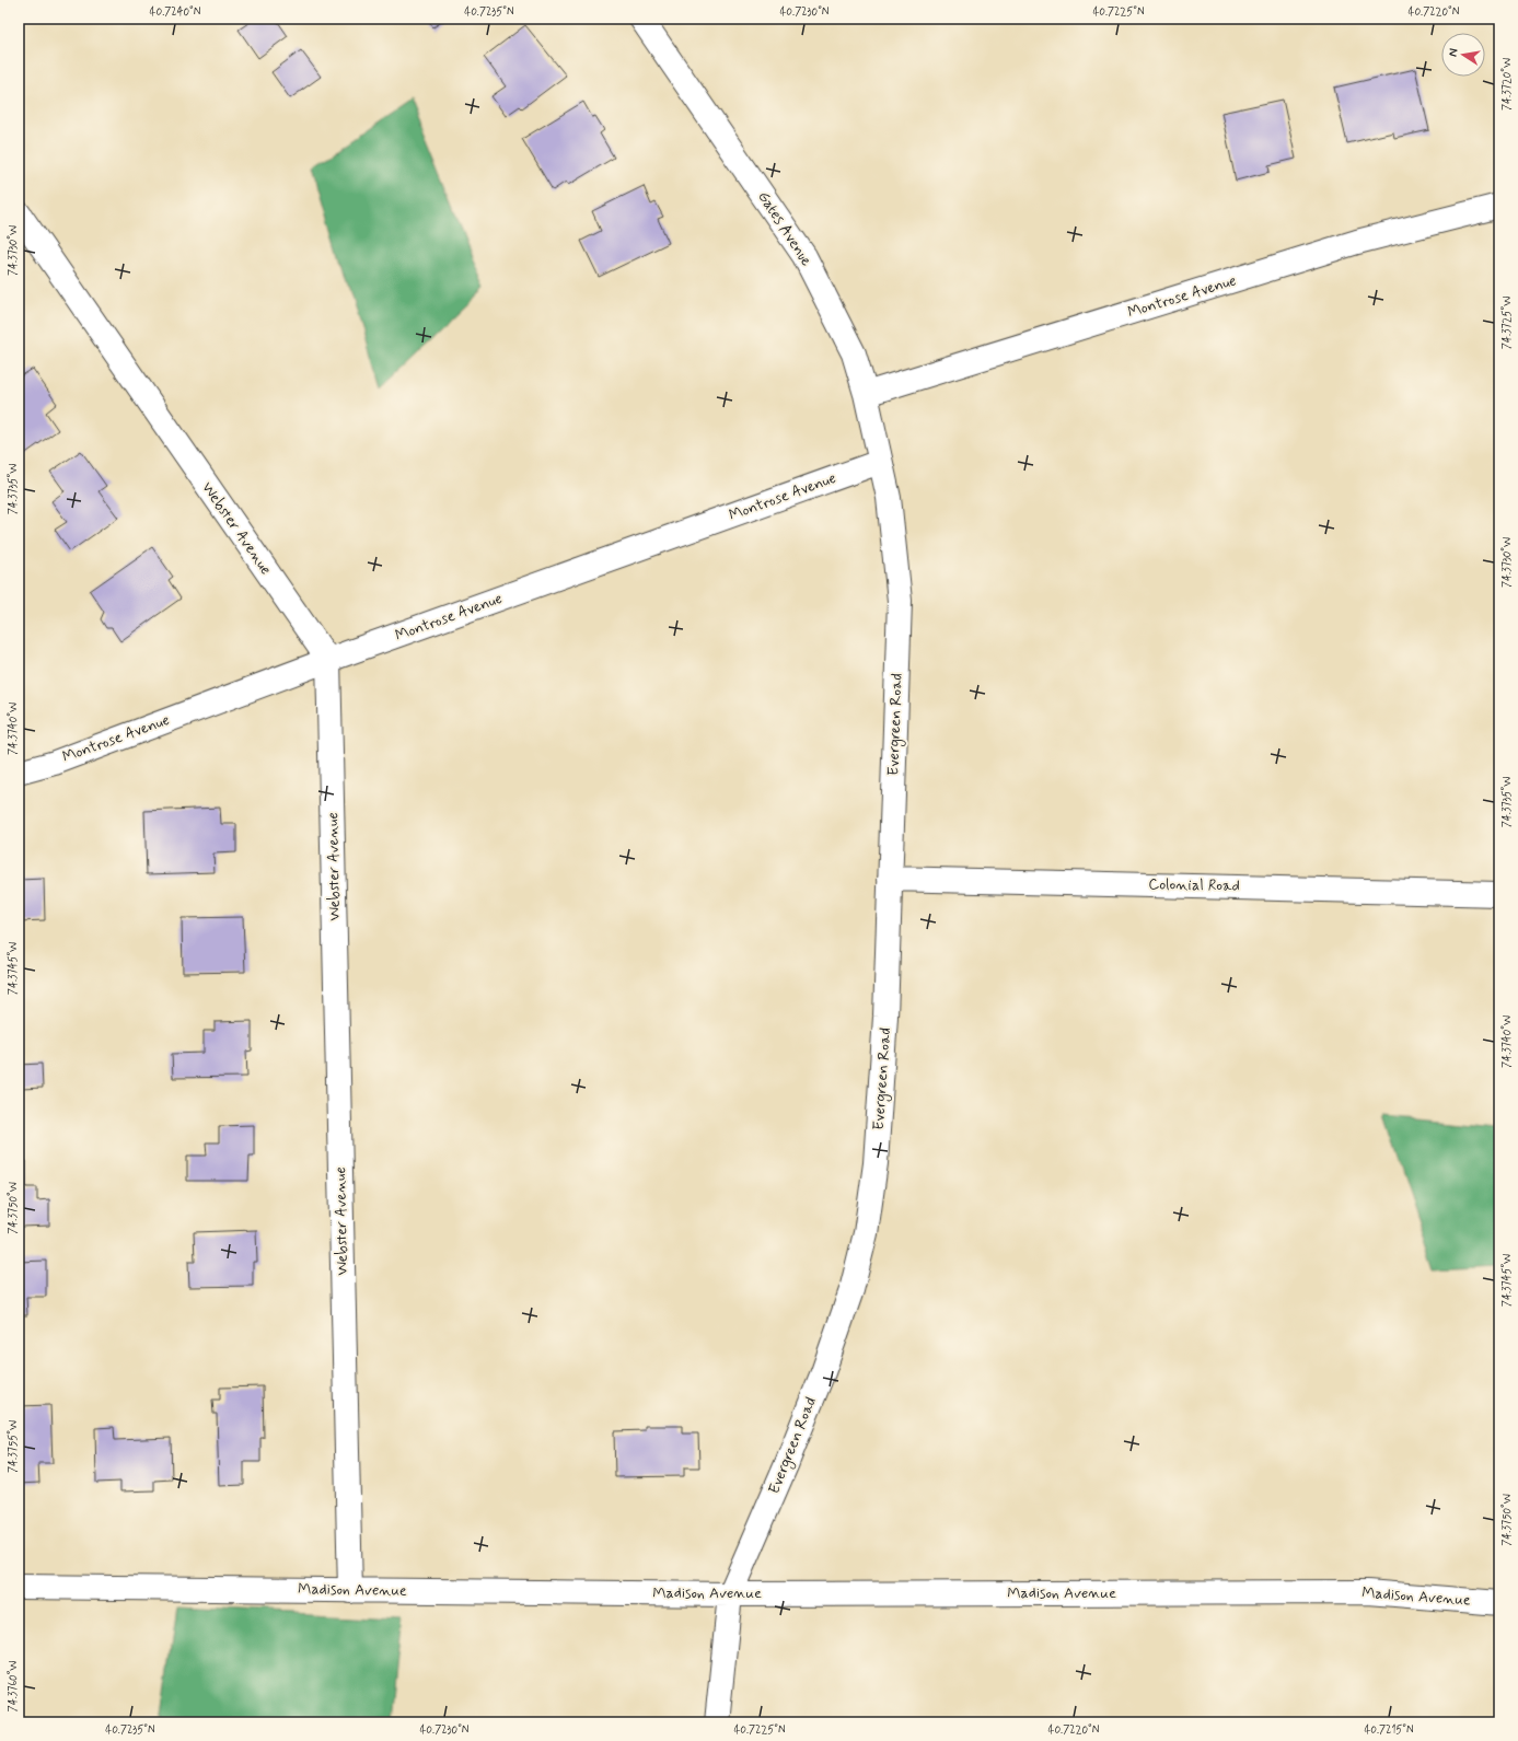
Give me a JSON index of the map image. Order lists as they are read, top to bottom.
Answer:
{
  "streets": {
    "street": [
      "Gates Avenue",
      "Montrose Avenue",
      "Webster Avenue",
      "Evergreen Road",
      "Colonial Road",
      "Madison Avenue"
    ]
  },
  "crossings": [
    ["Gates Avenue", "Montrose Avenue"],
    ["Gates Avenue", "Evergreen Road"],
    ["Montrose Avenue", "Webster Avenue"],
    ["Montrose Avenue", "Evergreen Road"],
    ["Webster Avenue", "Madison Avenue"],
    ["Evergreen Road", "Colonial Road"],
    ["Evergreen Road", "Madison Avenue"]
  ],
  "north": "left",
  "coordinates": [
    "40.7240°N",
    "40.7235°N",
    "40.7230°N",
    "40.7225°N",
    "40.7220°N",
    "74.3720°W",
    "74.3730°W",
    "74.3725°W",
    "74.3735°W",
    "74.3740°W",
    "74.3745°W",
    "74.3750°W",
    "74.3755°W",
    "74.3760°W",
    "40.7215°N"
  ]
}
